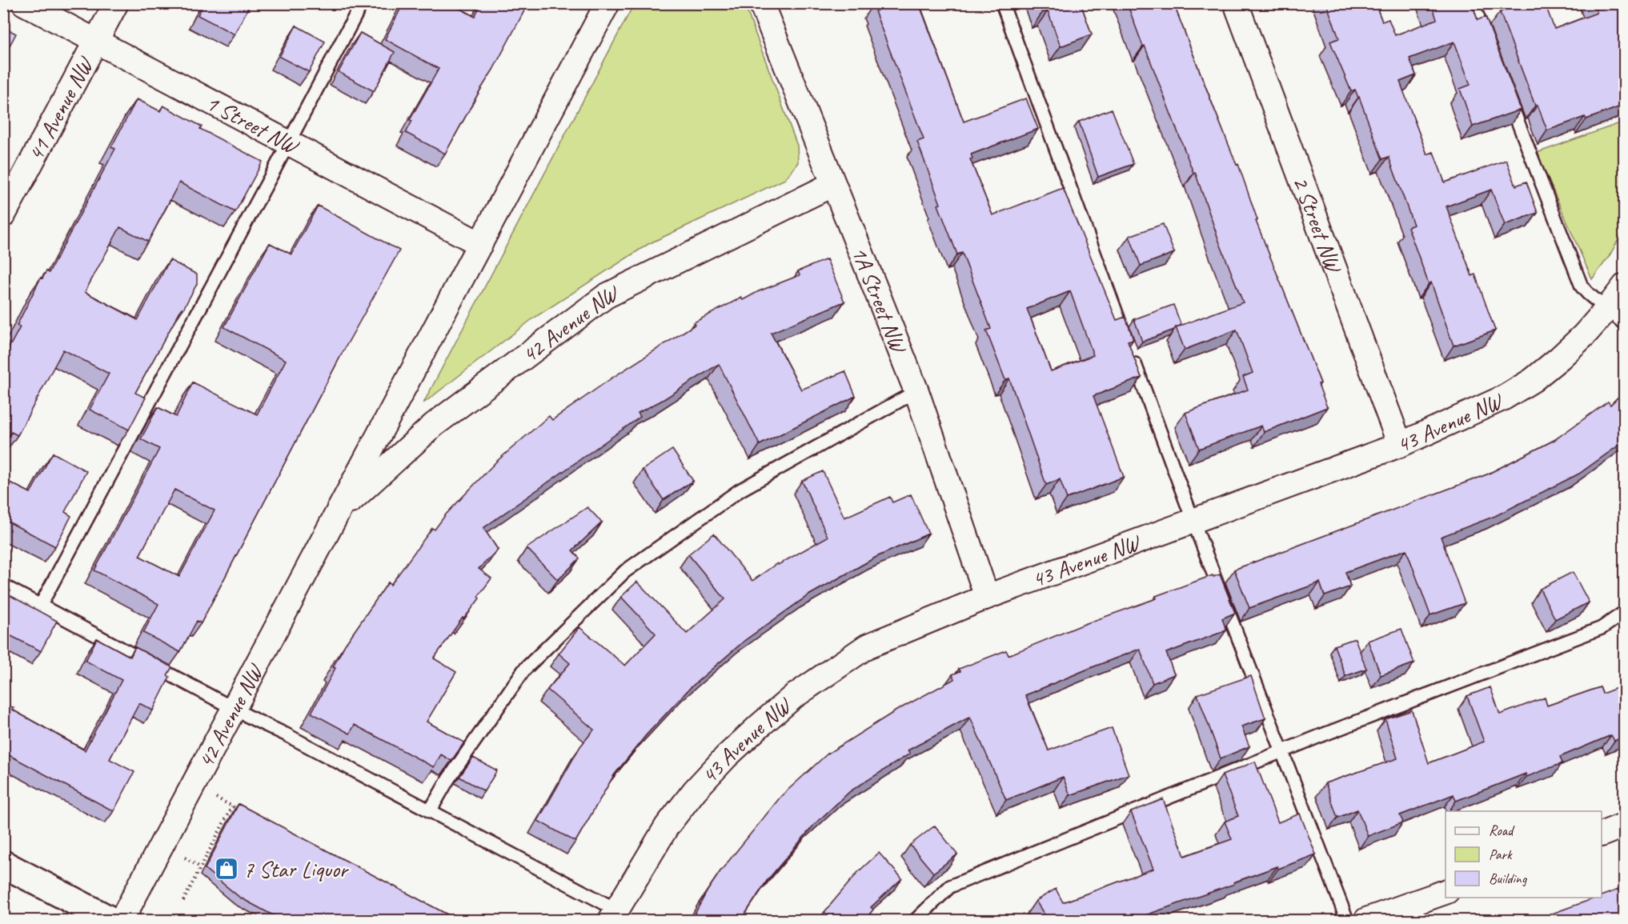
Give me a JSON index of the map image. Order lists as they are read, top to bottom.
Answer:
{
  "streets": {
    "street": [
      "41 Avenue NW",
      "1 Street NW",
      "2 Street NW",
      "1A Street NW",
      "42 Avenue NW",
      "43 Avenue NW"
    ]
  },
  "crossings": [
    ["41 Avenue NW", "1 Street NW"],
    ["1 Street NW", "42 Avenue NW"],
    ["2 Street NW", "43 Avenue NW"],
    ["1A Street NW", "42 Avenue NW"],
    ["1A Street NW", "43 Avenue NW"]
  ],
  "places": {
    "shop": ["7 Star Liquor"]
  },
  "legend": ["Road", "Park", "Building"]
}
